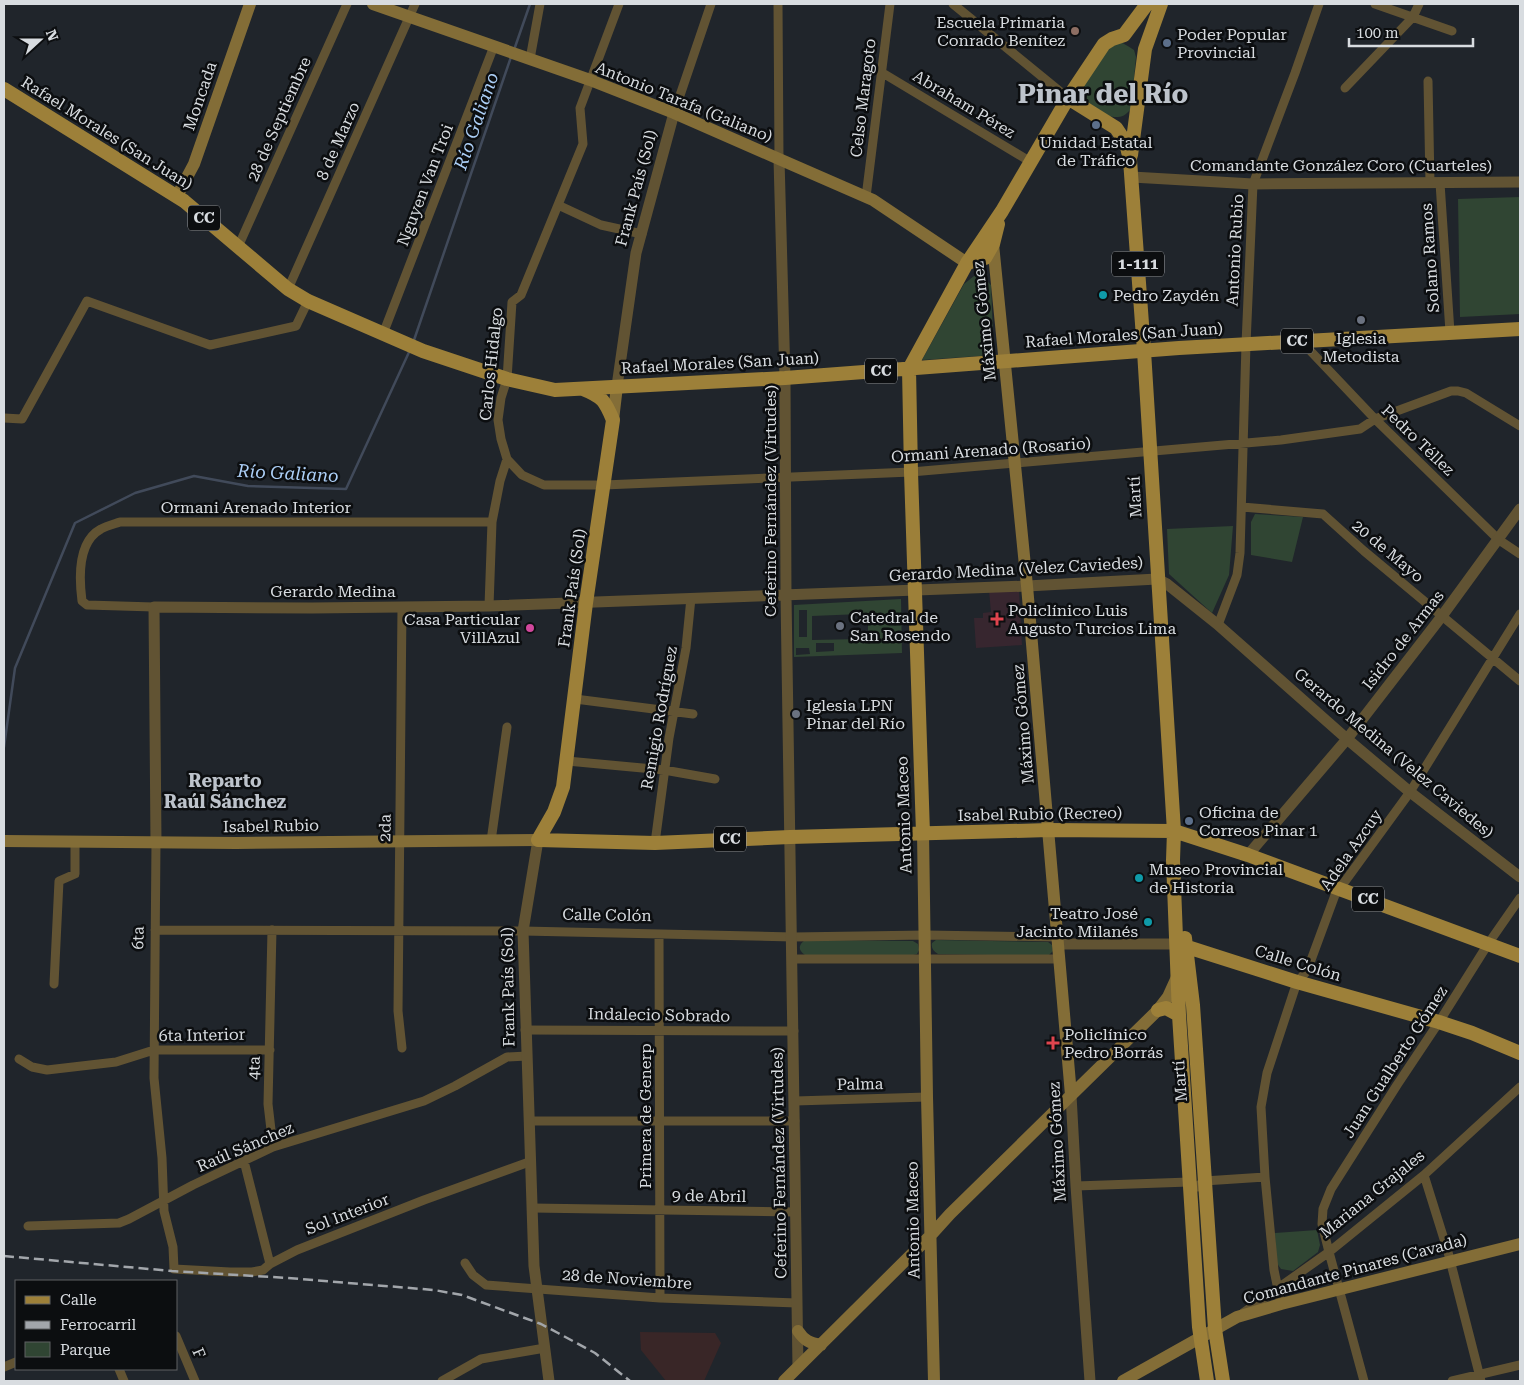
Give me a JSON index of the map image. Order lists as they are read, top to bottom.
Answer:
{
  "streets": {
    "main road": [
      "Moncada",
      "Antonio Tarafa (Galiano)",
      "Rafael Morales (San Juan)",
      "Frank País (Sol)",
      "CC",
      "1-111",
      "Máximo Gómez",
      "Martí",
      "Isabel Rubio (Recreo)",
      "Antonio Maceo",
      "Isabel Rubio",
      "Calle Colón",
      "Comandante Pinares (Cavada)"
    ],
    "street": [
      "Celso Maragoto",
      "Abraham Pérez",
      "28 de Septiembre",
      "8 de Marzo",
      "Comandante González Coro (Cuarteles)",
      "Nguyen Van Troi",
      "Antonio Rubio",
      "Solano Ramos",
      "Carlos Hidalgo",
      "Pedro Téllez",
      "Ormani Arenado (Rosario)",
      "Ceferino Fernández (Virtudes)",
      "Ormani Arenado Interior",
      "20 de Mayo",
      "Gerardo Medina (Velez Caviedes)",
      "Gerardo Medina",
      "Isidro de Armas",
      "Remigio Rodríguez",
      "2da",
      "Adela Azcuy",
      "6ta",
      "Indalecio Sobrado",
      "6ta Interior",
      "Juan Gualberto Gómez",
      "4ta",
      "Palma",
      "Primera de Generp",
      "Raúl Sánchez",
      "Mariana Grajales",
      "9 de Abril",
      "Sol Interior",
      "28 de Noviembre",
      "F"
    ]
  },
  "crossings": [
    ["Moncada", "Rafael Morales (San Juan)"],
    ["Celso Maragoto", "Antonio Tarafa (Galiano)"],
    ["Celso Maragoto", "Abraham Pérez"],
    ["Antonio Tarafa (Galiano)", "8 de Marzo"],
    ["Antonio Tarafa (Galiano)", "Nguyen Van Troi"],
    ["Antonio Tarafa (Galiano)", "Frank País (Sol)"],
    ["Antonio Tarafa (Galiano)", "Carlos Hidalgo"],
    ["Antonio Tarafa (Galiano)", "Ceferino Fernández (Virtudes)"],
    ["Antonio Tarafa (Galiano)", "Antonio Maceo"],
    ["Abraham Pérez", "Antonio Maceo"],
    ["28 de Septiembre", "Rafael Morales (San Juan)"],
    ["Rafael Morales (San Juan)", "8 de Marzo"],
    ["Rafael Morales (San Juan)", "Nguyen Van Troi"],
    ["Rafael Morales (San Juan)", "Frank País (Sol)"],
    ["Rafael Morales (San Juan)", "Antonio Rubio"],
    ["Rafael Morales (San Juan)", "Solano Ramos"],
    ["Rafael Morales (San Juan)", "Máximo Gómez"],
    ["Rafael Morales (San Juan)", "Carlos Hidalgo"],
    ["Rafael Morales (San Juan)", "Pedro Téllez"],
    ["Rafael Morales (San Juan)", "Ormani Arenado (Rosario)"],
    ["Rafael Morales (San Juan)", "Martí"],
    ["Rafael Morales (San Juan)", "Ceferino Fernández (Virtudes)"],
    ["Rafael Morales (San Juan)", "Antonio Maceo"],
    ["Comandante González Coro (Cuarteles)", "Antonio Rubio"],
    ["Comandante González Coro (Cuarteles)", "Solano Ramos"],
    ["Comandante González Coro (Cuarteles)", "Martí"],
    ["Frank País (Sol)", "Carlos Hidalgo"],
    ["Frank País (Sol)", "Ormani Arenado (Rosario)"],
    ["Frank País (Sol)", "Gerardo Medina (Velez Caviedes)"],
    ["Frank País (Sol)", "Gerardo Medina"],
    ["Frank País (Sol)", "Isabel Rubio (Recreo)"],
    ["Frank País (Sol)", "Isabel Rubio"],
    ["Frank País (Sol)", "Calle Colón"],
    ["Frank País (Sol)", "Indalecio Sobrado"],
    ["Frank País (Sol)", "Raúl Sánchez"],
    ["Frank País (Sol)", "9 de Abril"],
    ["Frank País (Sol)", "Sol Interior"],
    ["Frank País (Sol)", "28 de Noviembre"],
    ["Antonio Rubio", "Ormani Arenado (Rosario)"],
    ["Antonio Rubio", "20 de Mayo"],
    ["Antonio Rubio", "Gerardo Medina (Velez Caviedes)"],
    ["1-111", "Martí"],
    ["1-111", "Antonio Maceo"],
    ["Máximo Gómez", "Ormani Arenado (Rosario)"],
    ["Máximo Gómez", "Gerardo Medina (Velez Caviedes)"],
    ["Máximo Gómez", "Isabel Rubio (Recreo)"],
    ["Máximo Gómez", "Antonio Maceo"],
    ["Máximo Gómez", "Calle Colón"],
    ["Carlos Hidalgo", "Ormani Arenado (Rosario)"],
    ["Pedro Téllez", "Ormani Arenado (Rosario)"],
    ["Pedro Téllez", "Isidro de Armas"],
    ["Ormani Arenado (Rosario)", "Martí"],
    ["Ormani Arenado (Rosario)", "Ceferino Fernández (Virtudes)"],
    ["Ormani Arenado (Rosario)", "Antonio Maceo"],
    ["Martí", "Gerardo Medina (Velez Caviedes)"],
    ["Martí", "Isabel Rubio (Recreo)"],
    ["Martí", "Calle Colón"],
    ["Martí", "Comandante Pinares (Cavada)"],
    ["Ceferino Fernández (Virtudes)", "Gerardo Medina (Velez Caviedes)"],
    ["Ceferino Fernández (Virtudes)", "Isabel Rubio (Recreo)"],
    ["Ceferino Fernández (Virtudes)", "Calle Colón"],
    ["Ceferino Fernández (Virtudes)", "Indalecio Sobrado"],
    ["Ceferino Fernández (Virtudes)", "Palma"],
    ["Ceferino Fernández (Virtudes)", "9 de Abril"],
    ["Ceferino Fernández (Virtudes)", "28 de Noviembre"],
    ["Ormani Arenado Interior", "Gerardo Medina"],
    ["20 de Mayo", "Isidro de Armas"],
    ["20 de Mayo", "Adela Azcuy"],
    ["Gerardo Medina (Velez Caviedes)", "Gerardo Medina"],
    ["Gerardo Medina (Velez Caviedes)", "Isidro de Armas"],
    ["Gerardo Medina (Velez Caviedes)", "Remigio Rodríguez"],
    ["Gerardo Medina (Velez Caviedes)", "Antonio Maceo"],
    ["Gerardo Medina (Velez Caviedes)", "Adela Azcuy"],
    ["Gerardo Medina", "2da"],
    ["Gerardo Medina", "6ta"],
    ["Isidro de Armas", "Isabel Rubio (Recreo)"],
    ["Remigio Rodríguez", "Isabel Rubio (Recreo)"],
    ["Isabel Rubio (Recreo)", "Antonio Maceo"],
    ["Isabel Rubio (Recreo)", "Isabel Rubio"],
    ["Isabel Rubio (Recreo)", "Adela Azcuy"],
    ["Isabel Rubio (Recreo)", "Juan Gualberto Gómez"],
    ["Antonio Maceo", "Calle Colón"],
    ["Antonio Maceo", "Palma"],
    ["Isabel Rubio", "2da"],
    ["Isabel Rubio", "6ta"],
    ["2da", "Calle Colón"],
    ["Adela Azcuy", "Calle Colón"],
    ["Adela Azcuy", "Mariana Grajales"],
    ["Adela Azcuy", "Comandante Pinares (Cavada)"],
    ["Calle Colón", "6ta"],
    ["Calle Colón", "Juan Gualberto Gómez"],
    ["Calle Colón", "4ta"],
    ["Calle Colón", "Primera de Generp"],
    ["6ta", "6ta Interior"],
    ["6ta", "Raúl Sánchez"],
    ["6ta", "Sol Interior"],
    ["Indalecio Sobrado", "Primera de Generp"],
    ["6ta Interior", "4ta"],
    ["Juan Gualberto Gómez", "Mariana Grajales"],
    ["Juan Gualberto Gómez", "Comandante Pinares (Cavada)"],
    ["4ta", "Raúl Sánchez"],
    ["Primera de Generp", "9 de Abril"],
    ["Primera de Generp", "28 de Noviembre"],
    ["Mariana Grajales", "Comandante Pinares (Cavada)"]
  ],
  "districts": ["Pinar del Río", "Reparto Raúl Sánchez"],
  "water": ["Río Galiano"],
  "places": {
    "other": [
      "Escuela Primaria Conrado Benítez",
      "Poder Popular Provincial",
      "Unidad Estatal de Tráfico",
      "Pedro Zaydén",
      "Iglesia Metodista",
      "Catedral de San Rosendo",
      "Casa Particular VillAzul",
      "Iglesia LPN Pinar del Río",
      "Oficina de Correos Pinar 1",
      "Museo Provincial de Historia",
      "Teatro José Jacinto Milanés"
    ],
    "health": ["Policlínico Luis Augusto Turcios Lima", "Policlínico Pedro Borrás"]
  },
  "legend": ["Calle", "Ferrocarril", "Parque"],
  "scale_bar": "100 m",
  "north": "right"
}
